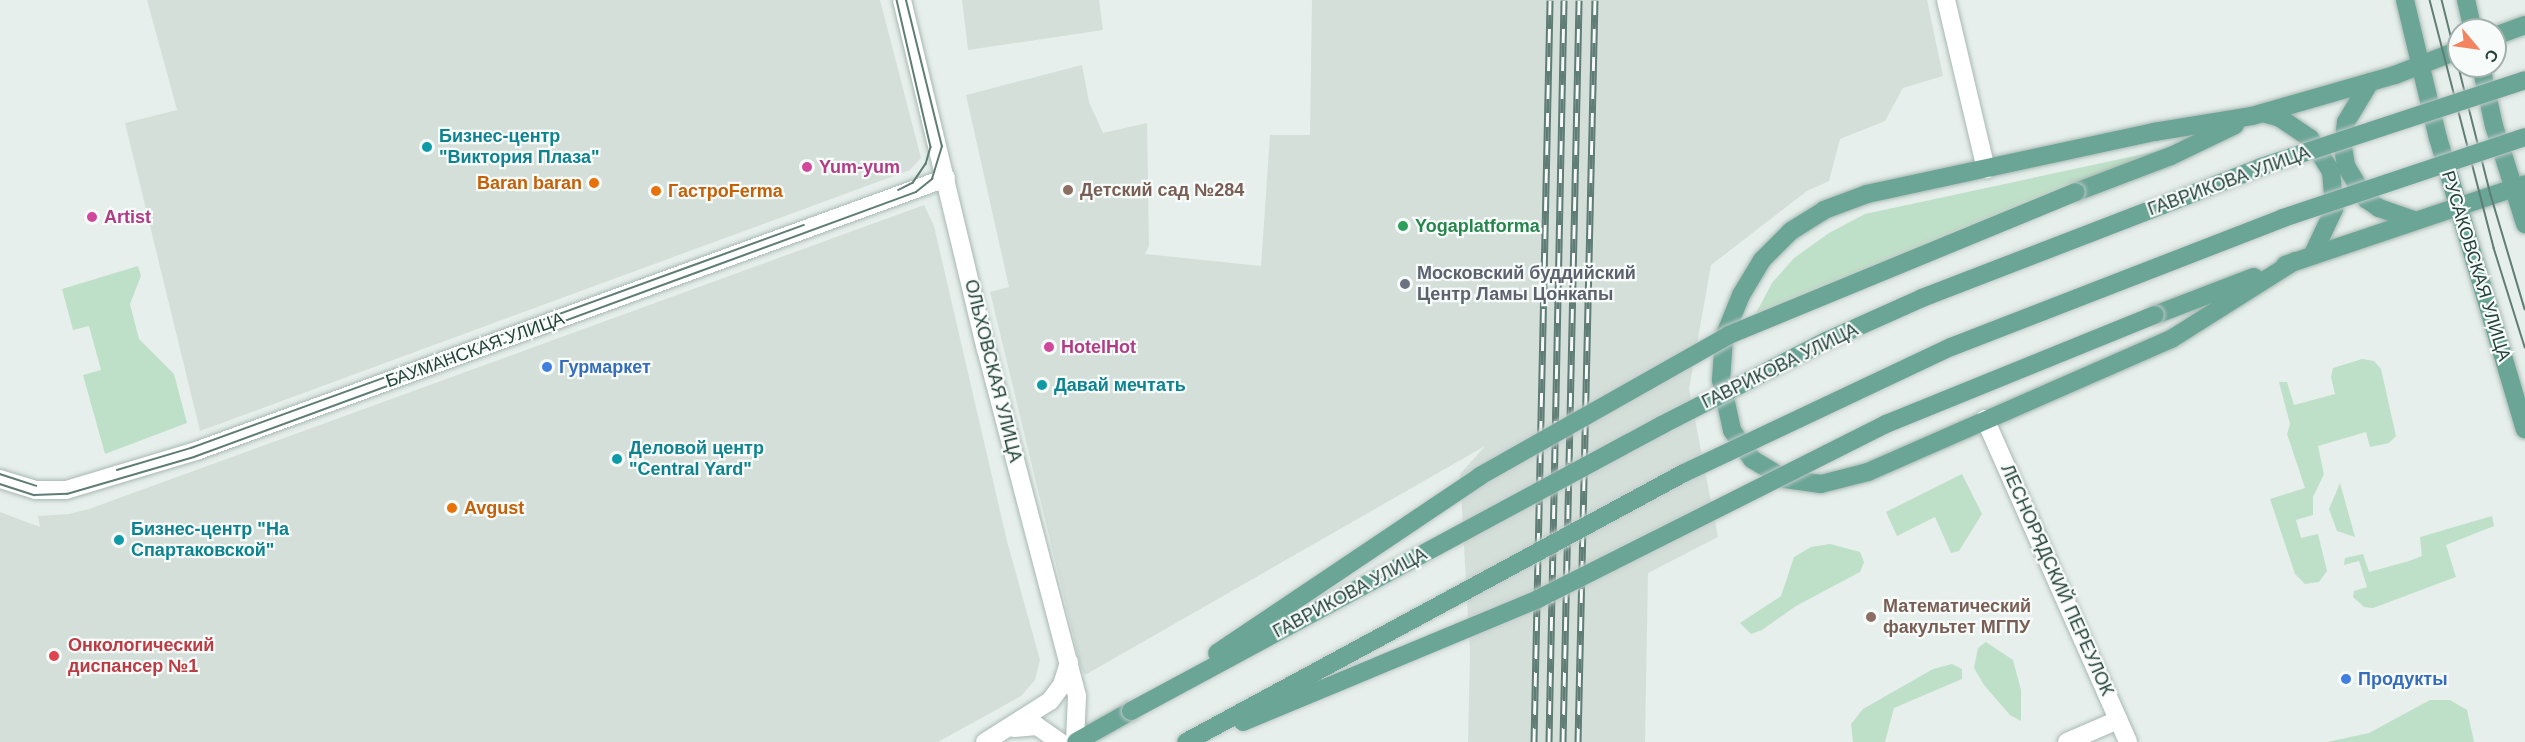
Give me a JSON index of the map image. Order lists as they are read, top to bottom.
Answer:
{
  "streets": {
    "main road": ["ГАВРИКОВА УЛИЦА", "РУСАКОВСКАЯ УЛИЦА"],
    "street": ["БАУМАНСКАЯ УЛИЦА", "ОЛЬХОВСКАЯ УЛИЦА", "ЛЕСНОРЯДСКИЙ ПЕРЕУЛОК"]
  },
  "crossings": [
    ["ГАВРИКОВА УЛИЦА", "ОЛЬХОВСКАЯ УЛИЦА"],
    ["БАУМАНСКАЯ УЛИЦА", "ОЛЬХОВСКАЯ УЛИЦА"]
  ],
  "places": [
    "Бизнес-центр \"Виктория Плаза\"",
    "Yum-yum",
    "Baran baran",
    "Детский сад №284",
    "ГастроFerma",
    "Artist",
    "Yogaplatforma",
    "Московский буддийский Центр Ламы Цонкапы",
    "HotelHot",
    "Гурмаркет",
    "Давай мечтать",
    "Деловой центр \"Central Yard\"",
    "Avgust",
    "Бизнес-центр \"На Спартаковской\"",
    "Математический факультет МГПУ",
    "Онкологический диспансер №1",
    "Продукты"
  ],
  "north": "bottom right"
}
